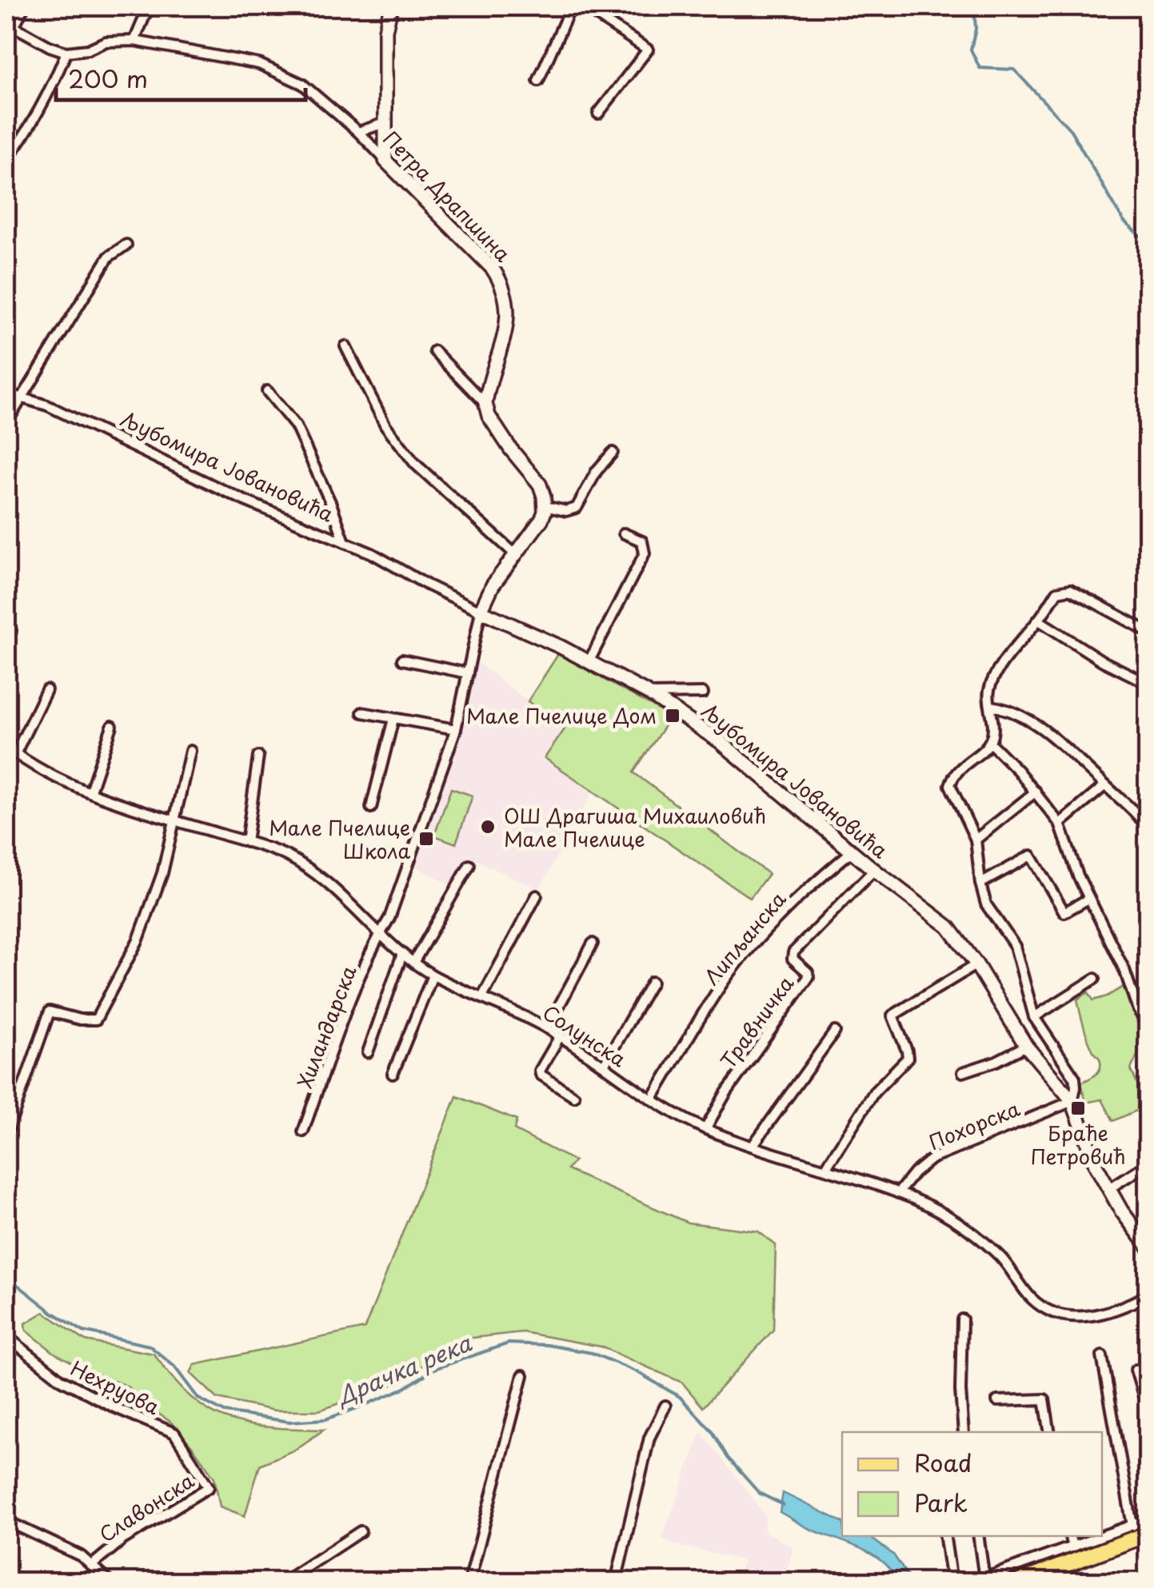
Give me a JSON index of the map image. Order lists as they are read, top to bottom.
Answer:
{
  "streets": {
    "street": [
      "Петра Драпшина",
      "Љубомира Јовановића",
      "Липљанска",
      "Травничка",
      "Хиландарска",
      "Солунска",
      "Похорска",
      "Нехруова",
      "Славонска"
    ]
  },
  "crossings": [
    ["Љубомира Јовановића", "Липљанска"],
    ["Љубомира Јовановића", "Травничка"],
    ["Љубомира Јовановића", "Похорска"],
    ["Липљанска", "Солунска"],
    ["Травничка", "Солунска"],
    ["Хиландарска", "Солунска"],
    ["Солунска", "Похорска"],
    ["Нехруова", "Славонска"]
  ],
  "water": ["Драчка река"],
  "places": {
    "transit": ["Мале Пчелице Дом", "Мале Пчелице Школа", "Браће Петровић"],
    "other": ["ОШ Драгиша Михаиловић Мале Пчелице"]
  },
  "legend": ["Road", "Park"],
  "scale_bar": "200 m"
}
